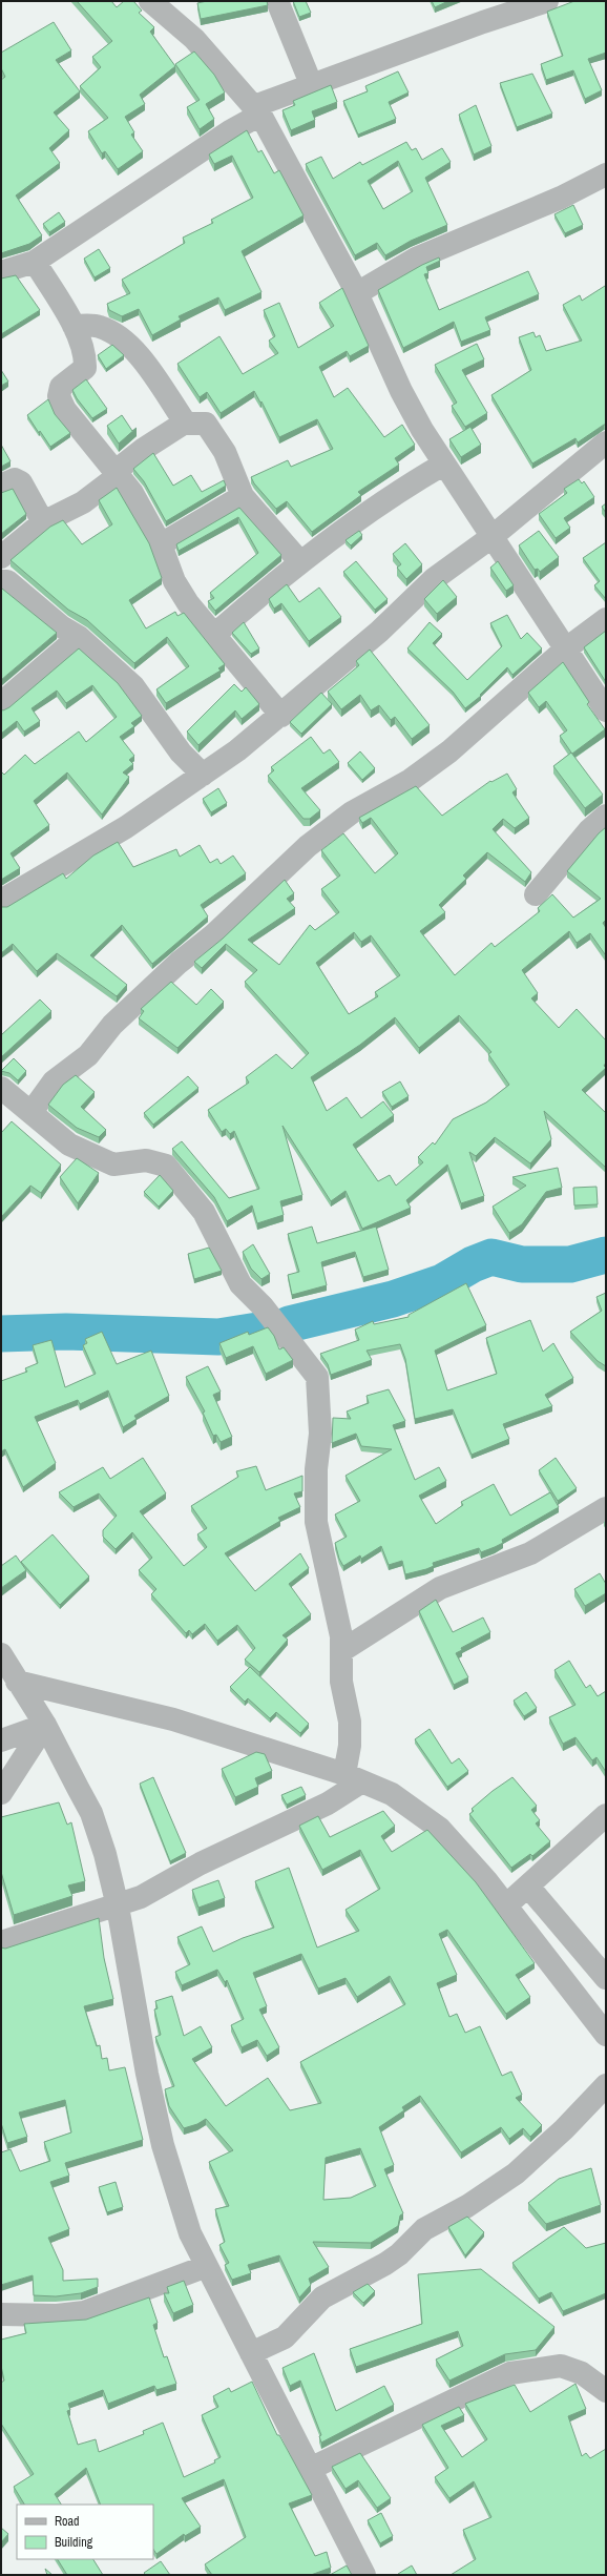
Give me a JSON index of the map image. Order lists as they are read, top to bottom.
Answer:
{
  "legend": ["Road", "Building"]
}
